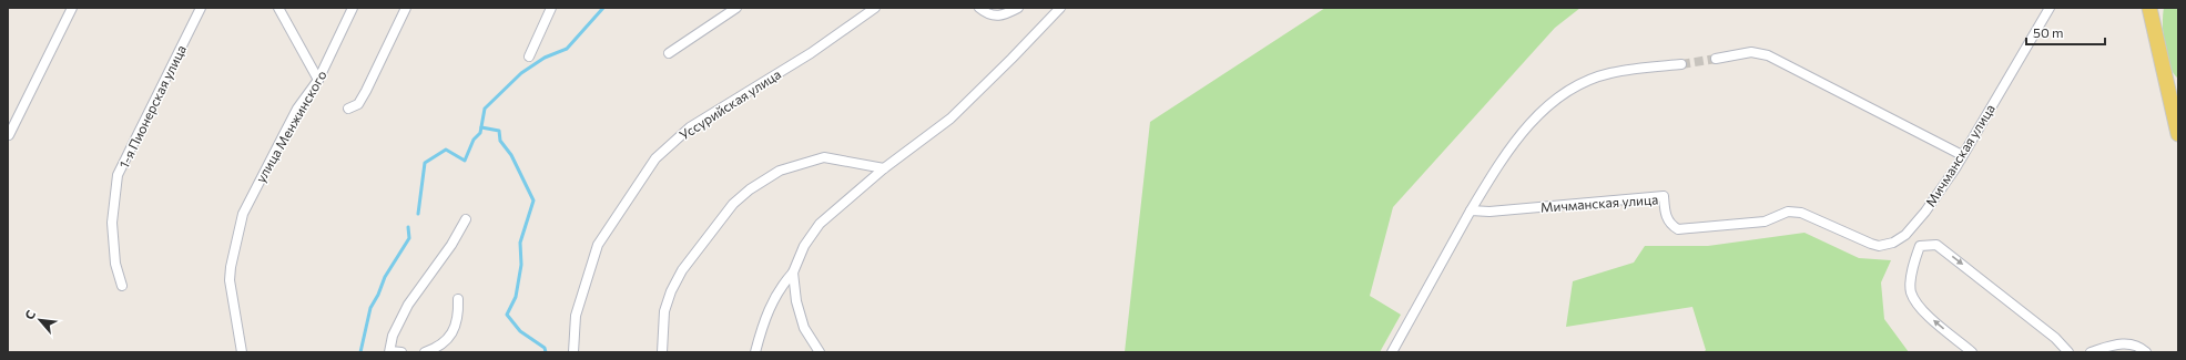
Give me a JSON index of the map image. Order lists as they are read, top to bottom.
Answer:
{
  "streets": {
    "street": [
      "Уссурийская улица",
      "1-я Пионерская улица",
      "улица Менжинского",
      "Мичманская улица"
    ]
  },
  "scale_bar": "50 m",
  "north": "top left"
}
